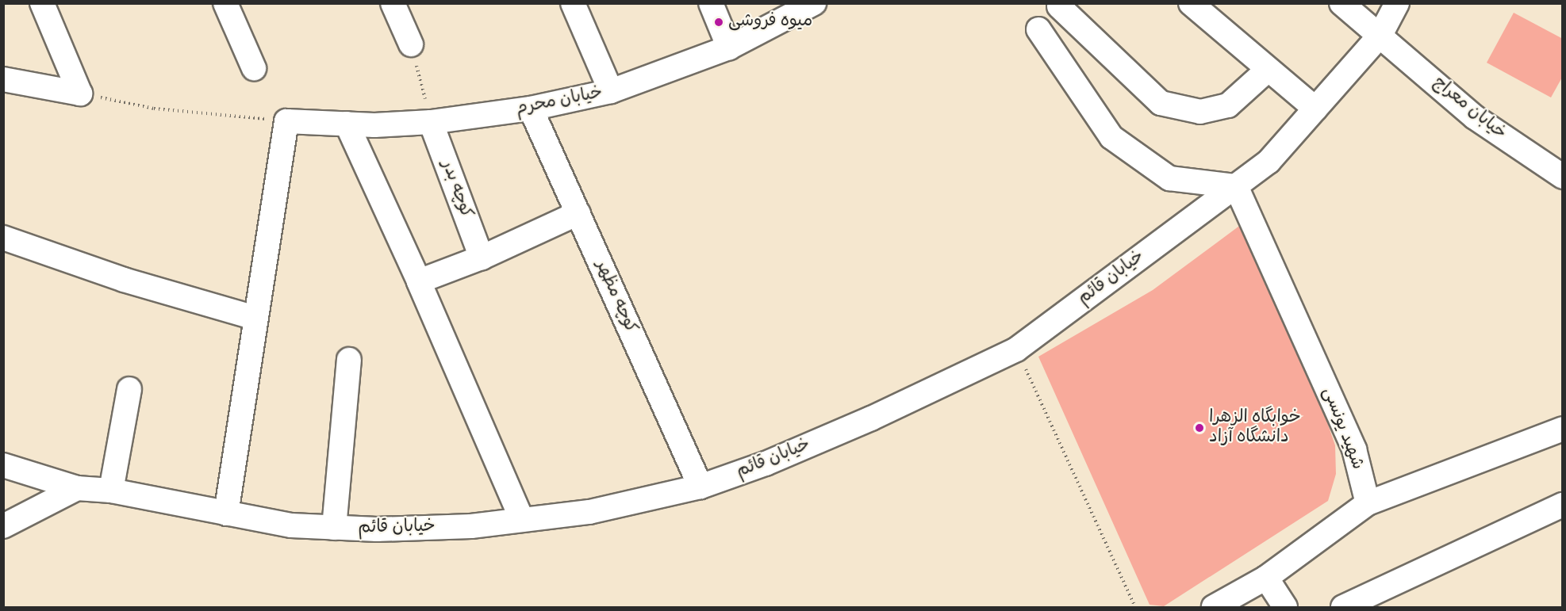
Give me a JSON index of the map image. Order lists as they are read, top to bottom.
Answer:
{
  "streets": {
    "street": [
      "خیابان محرم",
      "خیابان معراج",
      "کوچه بدر",
      "خیابان قائم",
      "کوچه مظهر",
      "شهید یونسی"
    ]
  },
  "crossings": [
    ["خیابان محرم", "کوچه بدر"],
    ["خیابان محرم", "کوچه مظهر"],
    ["خیابان معراج", "خیابان قائم"],
    ["خیابان قائم", "کوچه مظهر"],
    ["خیابان قائم", "شهید یونسی"]
  ],
  "places": ["میوه فروشی", "خوابگاه الزهرا دانشگاه آزاد"]
}
